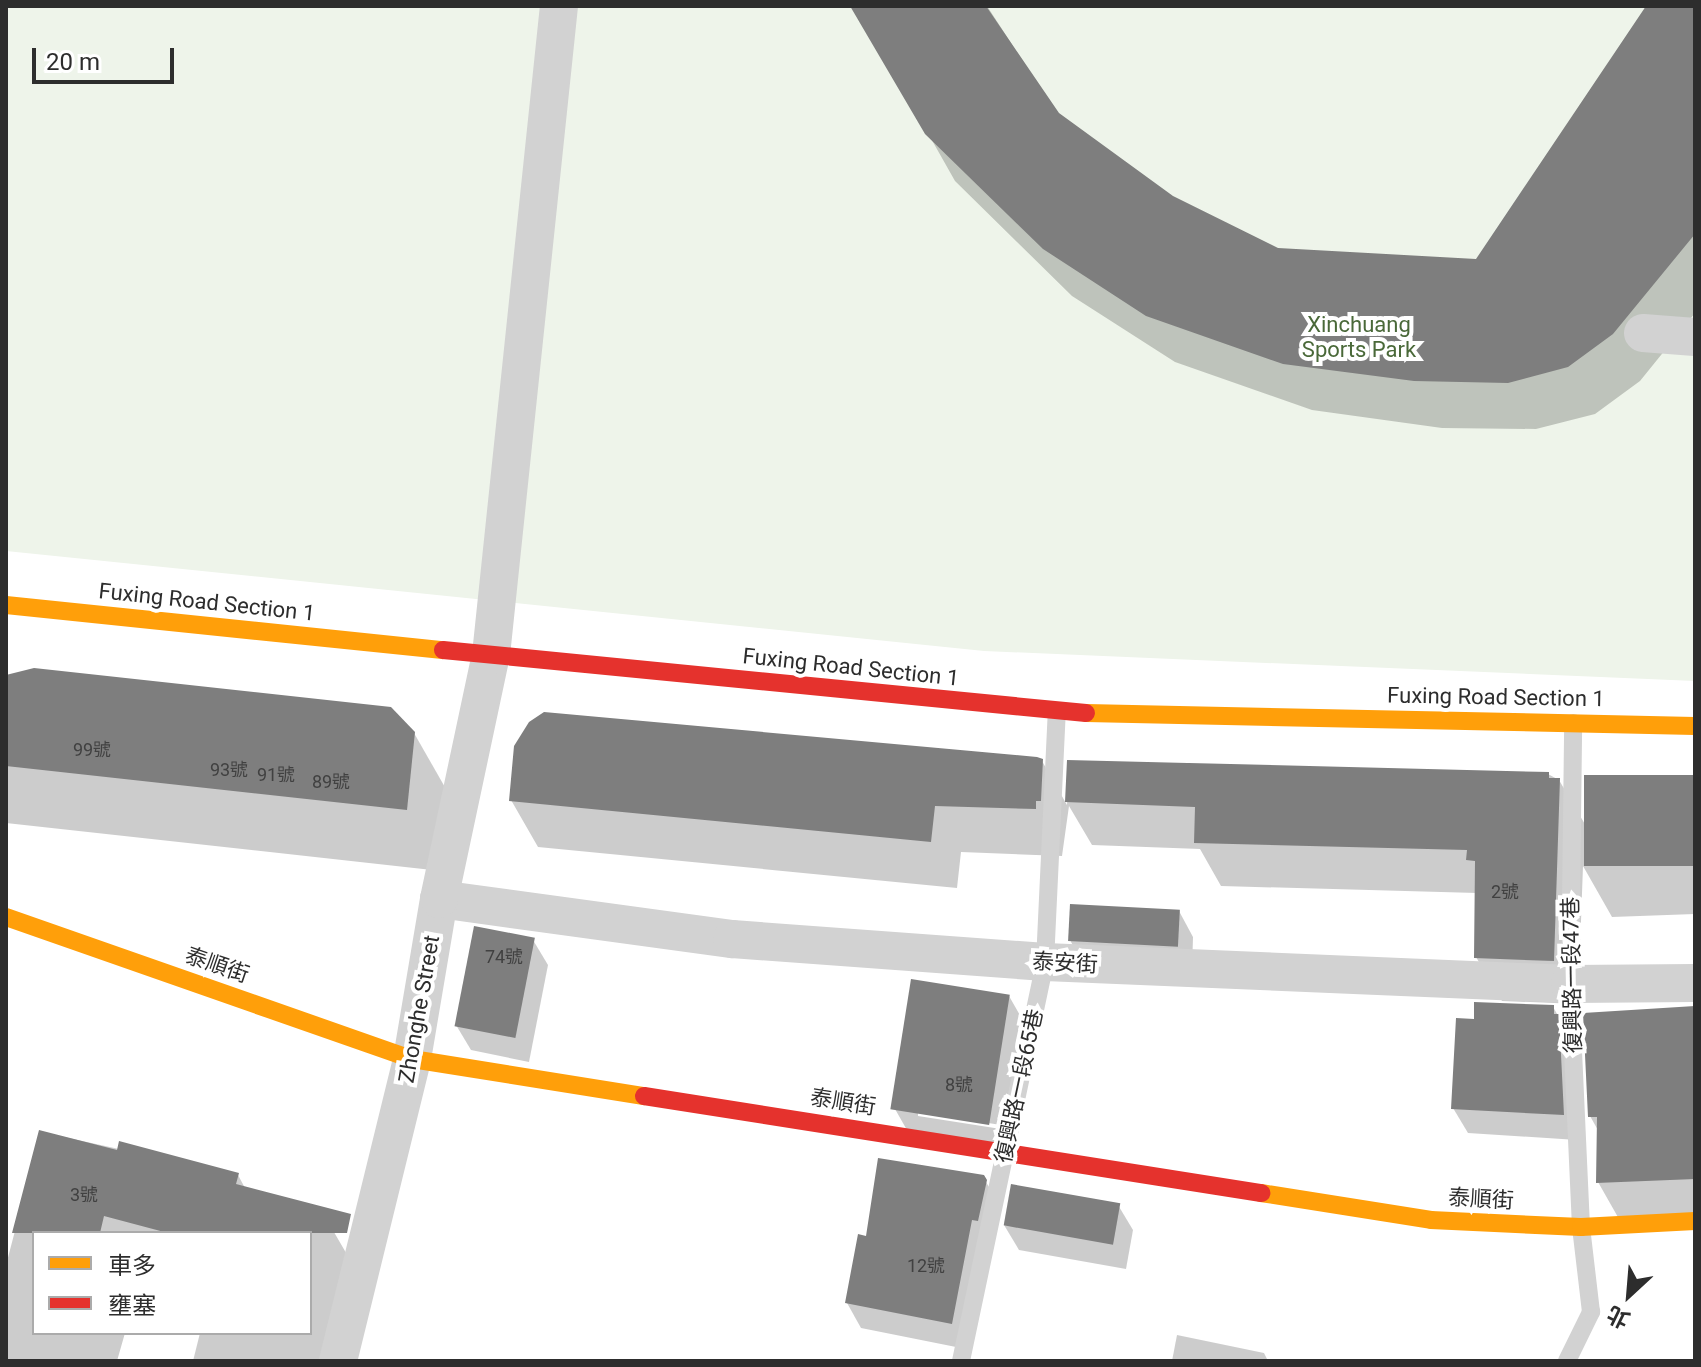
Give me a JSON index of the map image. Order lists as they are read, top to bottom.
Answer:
{
  "streets": {
    "street": [
      "Fuxing Road Section 1",
      "泰安街",
      "泰順街",
      "Zhonghe Street"
    ],
    "lane": ["復興路一段47巷", "復興路一段65巷"]
  },
  "crossings": [
    ["Fuxing Road Section 1", "復興路一段47巷"],
    ["Fuxing Road Section 1", "Zhonghe Street"],
    ["Fuxing Road Section 1", "復興路一段65巷"],
    ["泰安街", "復興路一段47巷"],
    ["泰安街", "Zhonghe Street"],
    ["泰安街", "復興路一段65巷"],
    ["泰順街", "復興路一段47巷"],
    ["泰順街", "Zhonghe Street"],
    ["泰順街", "復興路一段65巷"]
  ],
  "parks": ["Xinchuang Sports Park"],
  "house_numbers": [
    "99號",
    "93號",
    "91號",
    "89號",
    "2號",
    "74號",
    "8號",
    "3號",
    "12號"
  ],
  "legend": ["車多", "壅塞"],
  "scale_bar": "20 m",
  "north": "bottom left"
}
